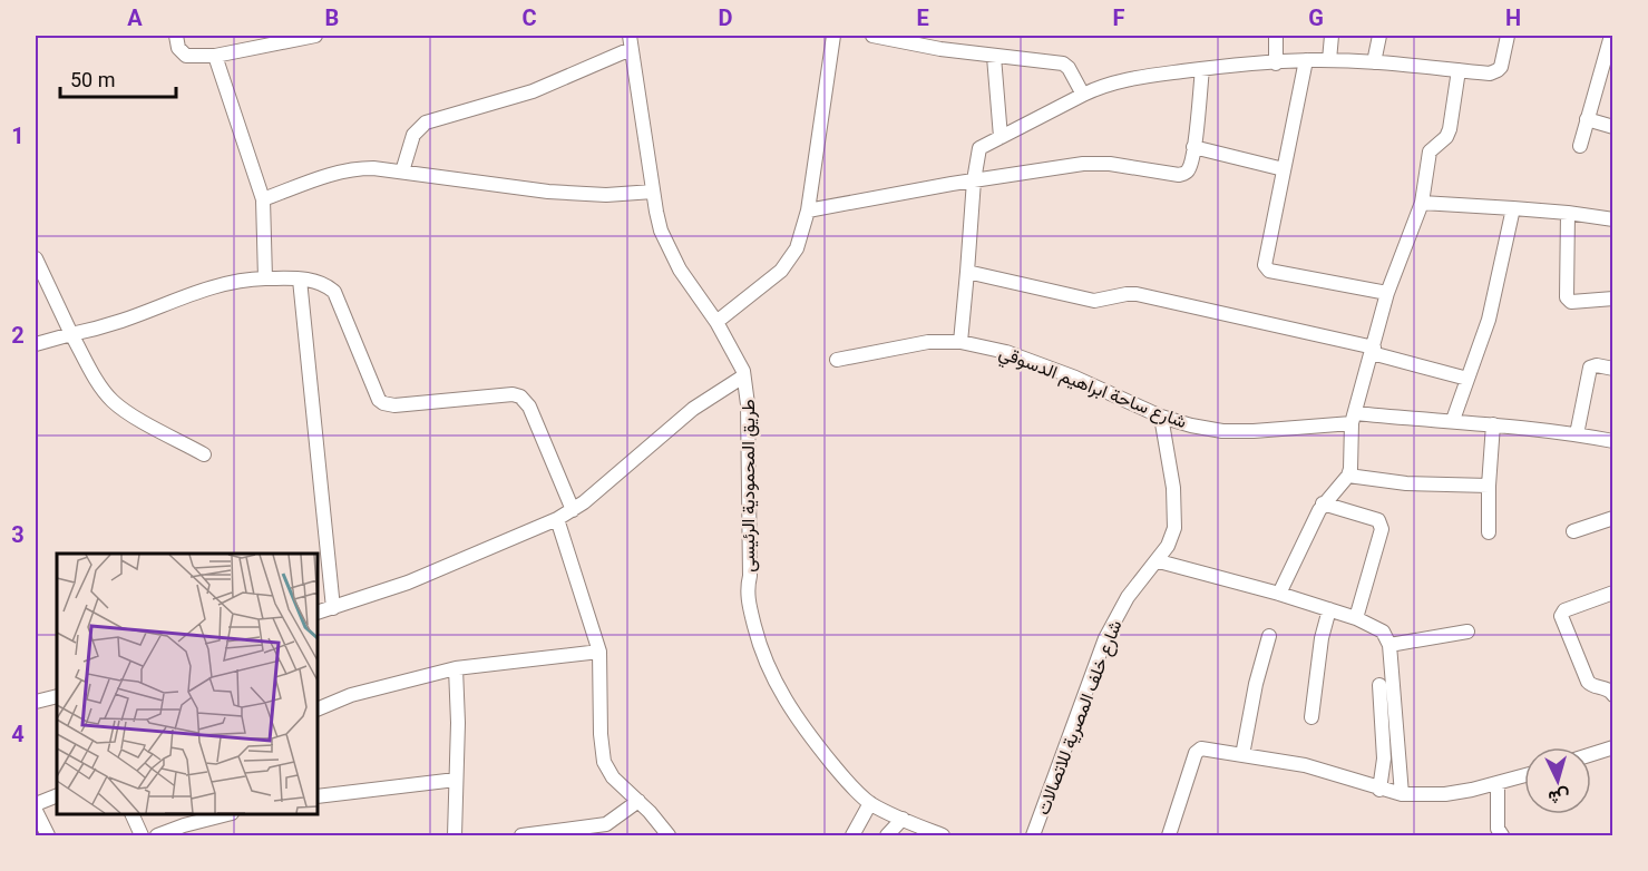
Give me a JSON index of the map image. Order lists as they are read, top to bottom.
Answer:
{
  "streets": {
    "street": ["شارع ساحة ابراهيم الدسوقي", "طريق المحمودية الرئيسى", "شارع خلف المصرية للاتصالات"]
  },
  "crossings": [
    ["شارع ساحة ابراهيم الدسوقي", "شارع خلف المصرية للاتصالات"]
  ],
  "scale_bar": "50 m",
  "north": "bottom",
  "grid": {
    "columns": [
      "A",
      "B",
      "C",
      "D",
      "E",
      "F",
      "G",
      "H"
    ],
    "rows": [
      "1",
      "2",
      "3",
      "4"
    ]
  }
}
